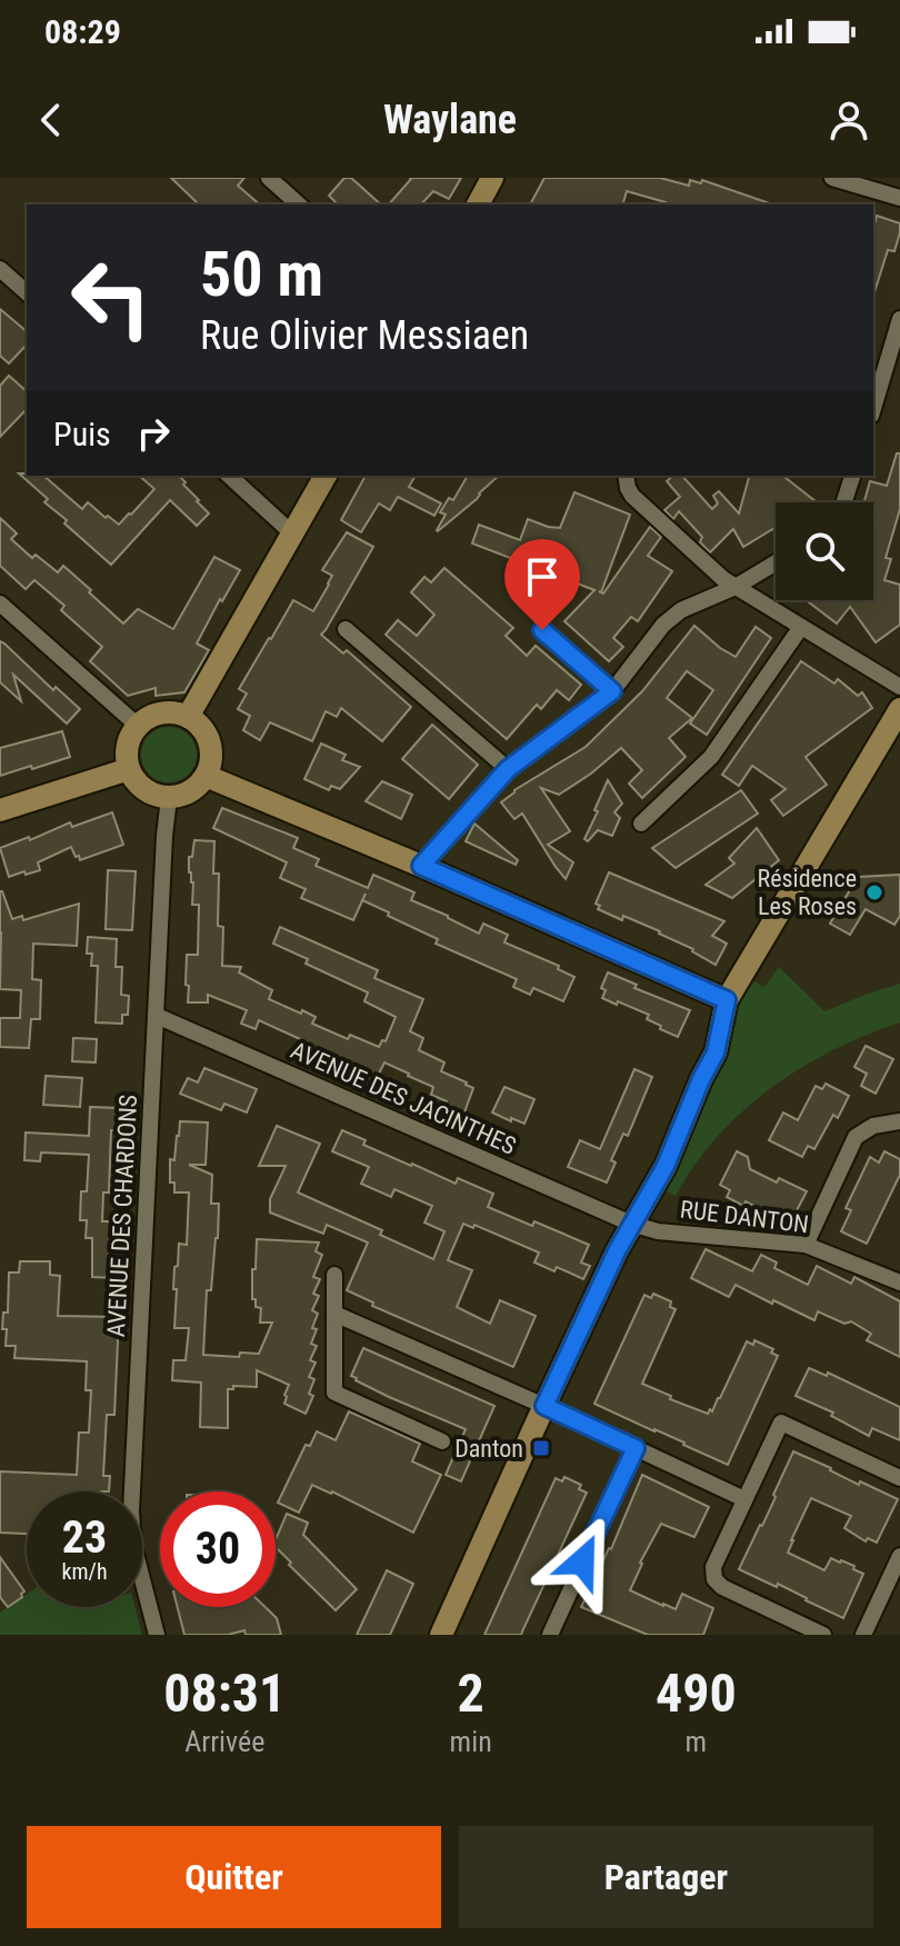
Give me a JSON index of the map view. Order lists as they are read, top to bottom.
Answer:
{
  "streets": {
    "street": ["AVENUE DES JACINTHES", "AVENUE DES CHARDONS", "RUE DANTON"]
  },
  "crossings": [
    ["AVENUE DES JACINTHES", "AVENUE DES CHARDONS"],
    ["AVENUE DES JACINTHES", "RUE DANTON"]
  ],
  "places": {
    "other": ["Résidence Les Roses"],
    "transit": ["Danton"]
  },
  "page": {
    "status": "08:29",
    "header": "Waylane",
    "turn": ["50 m", "Rue Olivier Messiaen"],
    "then": "Puis",
    "speed": "23 km/h",
    "limit": "30",
    "eta": [
      "08:31",
      "Arrivée",
      "2",
      "min",
      "490",
      "m"
    ],
    "buttons": ["Quitter", "Partager"]
  }
}
